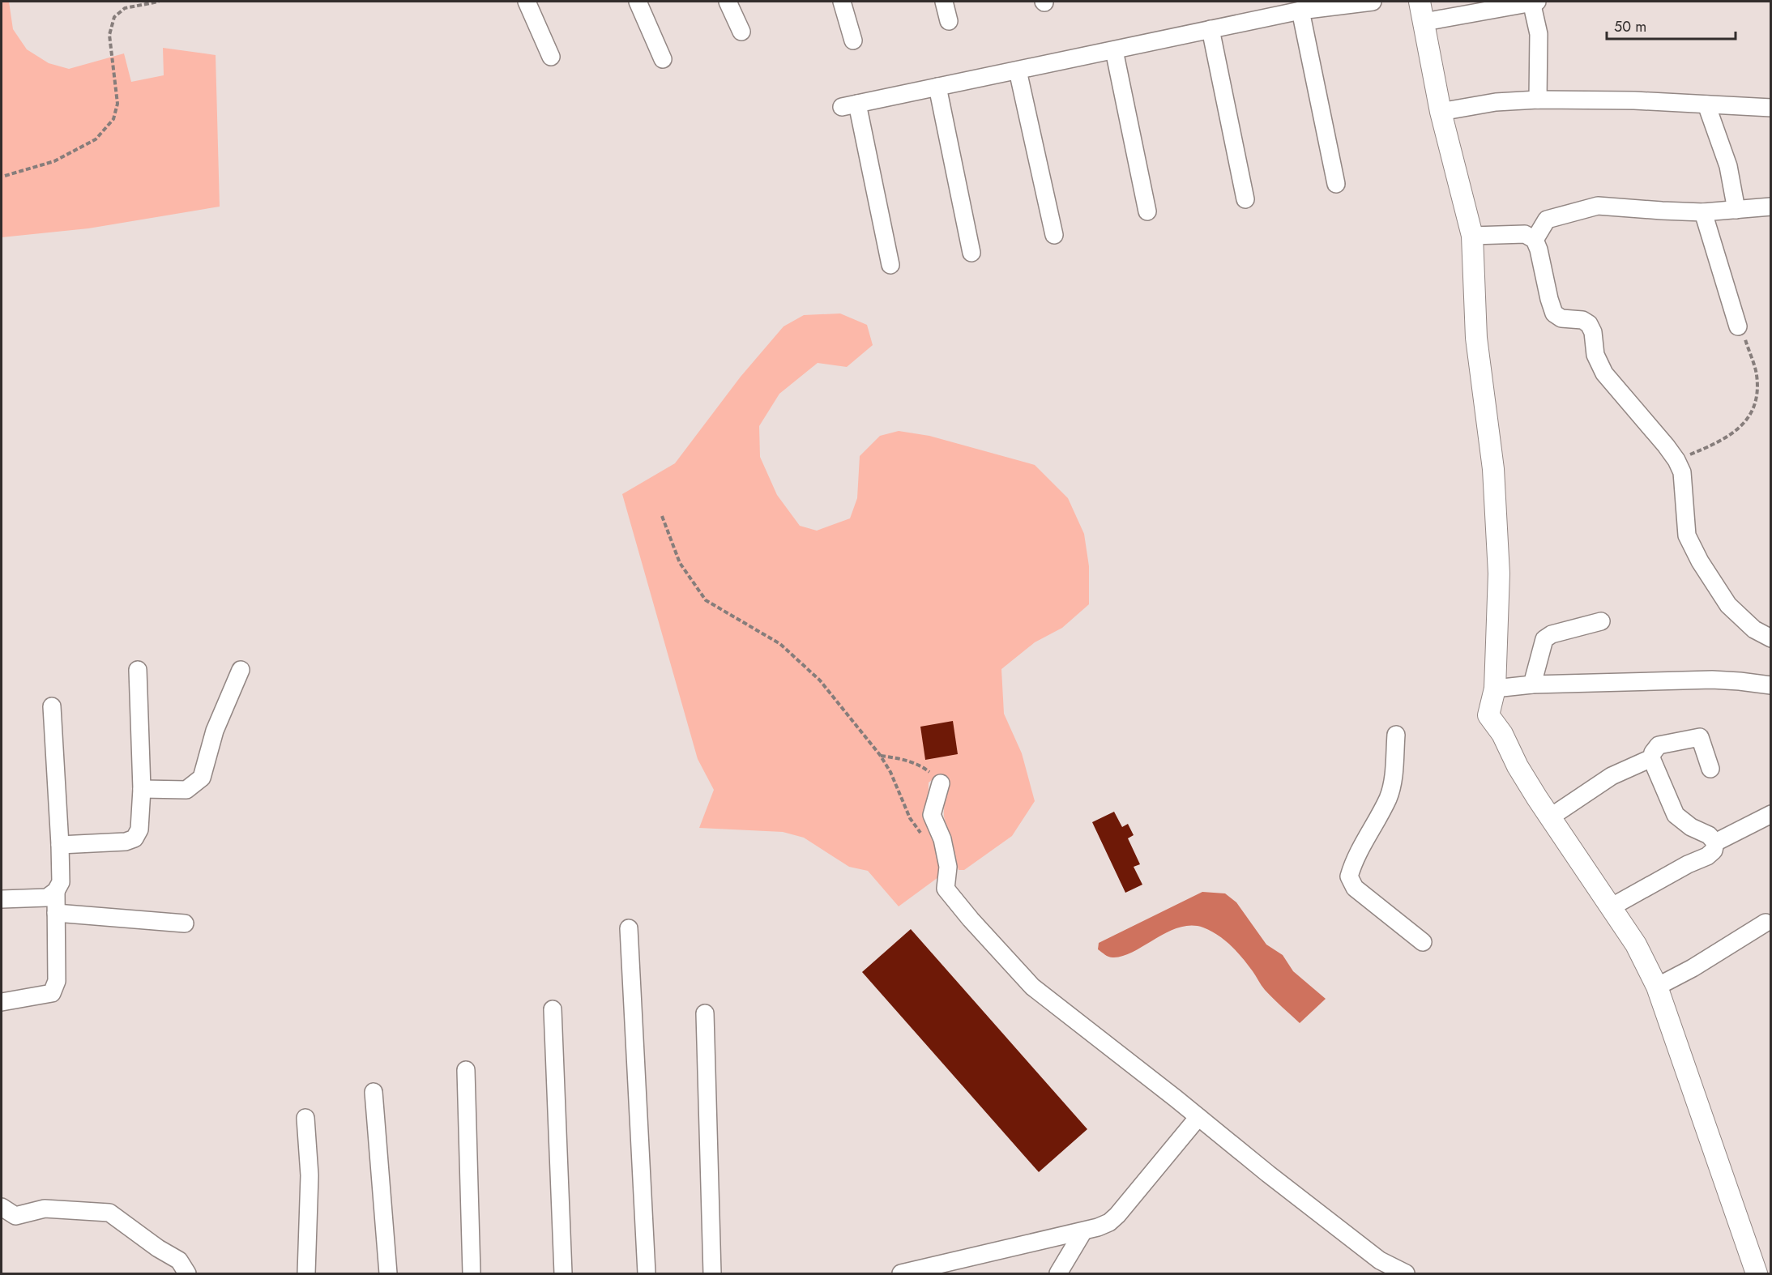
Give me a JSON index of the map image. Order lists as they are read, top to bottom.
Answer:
{
  "scale_bar": "50 m"
}
